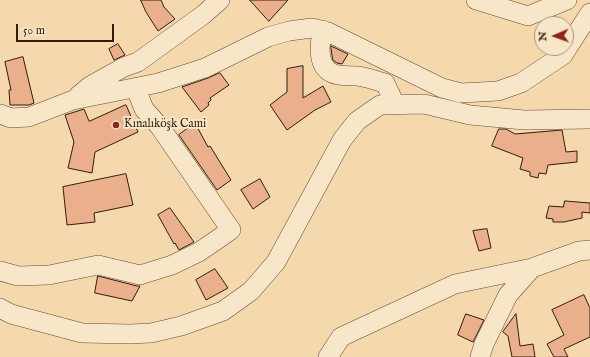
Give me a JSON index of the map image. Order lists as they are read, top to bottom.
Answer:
{
  "places": ["Kınalıköşk Cami"],
  "scale_bar": "50 m",
  "north": "left"
}
